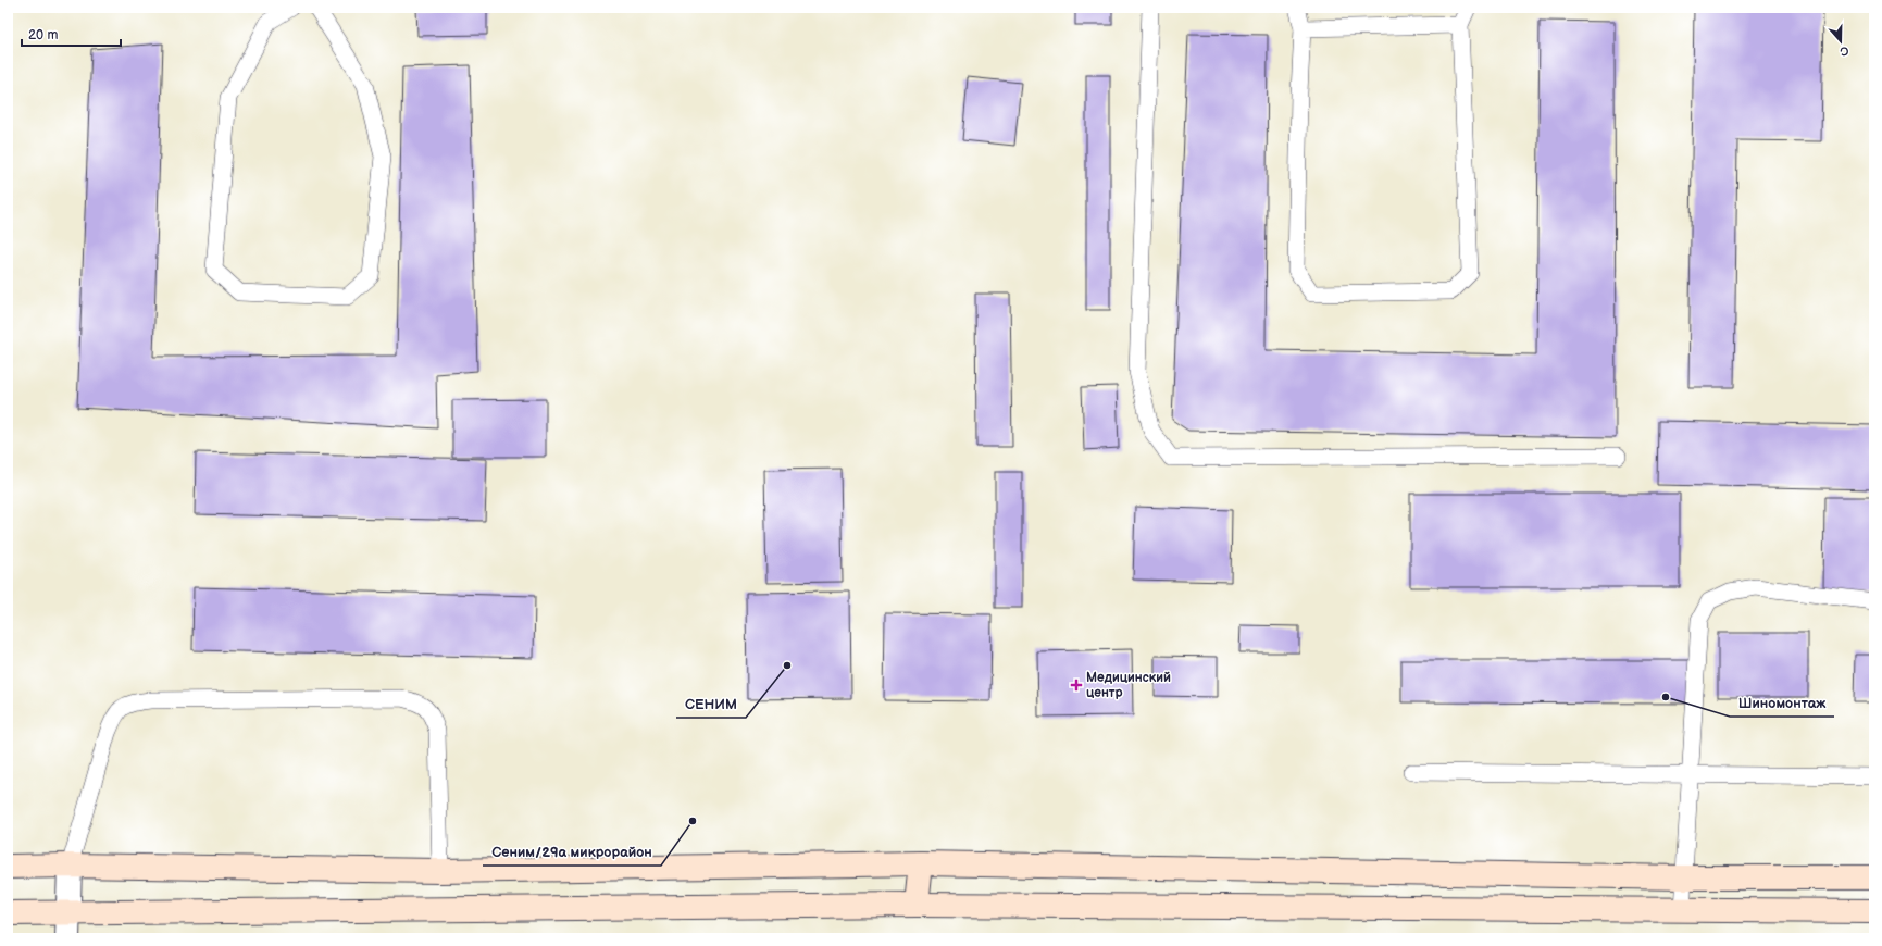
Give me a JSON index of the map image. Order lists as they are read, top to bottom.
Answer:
{
  "places": {
    "other": ["СЕНИМ", "Шиномонтаж", "Сеним/29а микрорайон"],
    "health": ["Медицинский центр"]
  },
  "scale_bar": "20 m",
  "north": "bottom"
}
